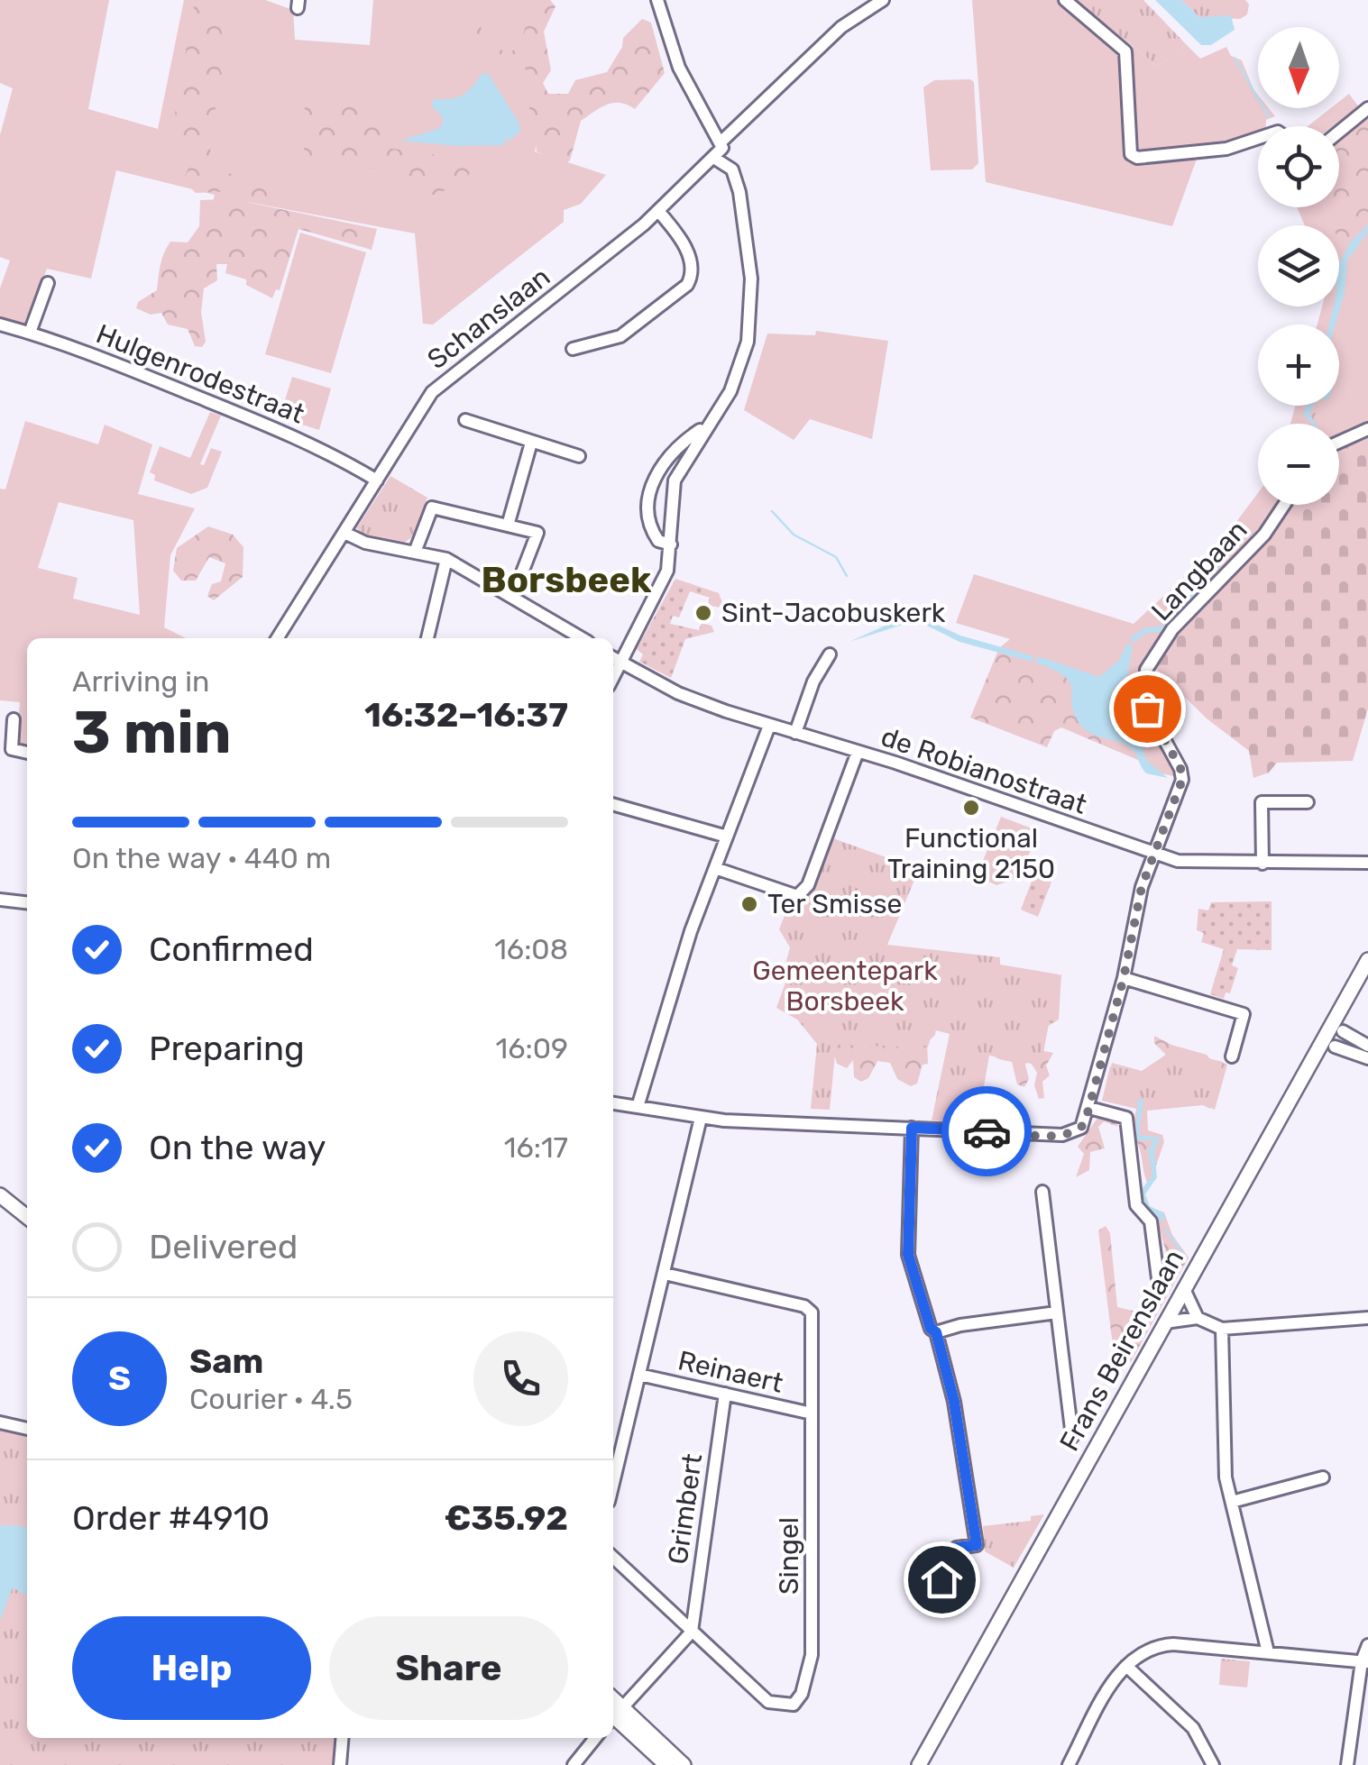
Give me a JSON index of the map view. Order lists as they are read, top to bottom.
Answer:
{
  "streets": {
    "main road": ["Frans Beirenslaan"],
    "street": [
      "Schanslaan",
      "Hulgenrodestraat",
      "Langbaan",
      "de Robianostraat",
      "Reinaert",
      "Grimbert",
      "Singel"
    ]
  },
  "crossings": [
    ["Schanslaan", "Hulgenrodestraat"],
    ["Langbaan", "de Robianostraat"],
    ["Reinaert", "Grimbert"],
    ["Reinaert", "Singel"],
    ["Grimbert", "Singel"]
  ],
  "districts": ["Borsbeek"],
  "parks": ["Gemeentepark Borsbeek"],
  "places": ["Sint-Jacobuskerk", "Functional Training 2150", "Ter Smisse"],
  "north": "bottom",
  "page": {
    "map_buttons": ["+", "−"],
    "heading": ["3 min", "Arriving in", "16:32–16:37"],
    "panel": [
      "Sam",
      "Courier · 4.5",
      "Order #4910",
      "€35.92"
    ],
    "bar": "On the way · 440 m",
    "list": [
      ["Confirmed", "16:08"],
      ["Preparing", "16:09"],
      ["On the way", "16:17"],
      "Delivered"
    ],
    "round": "S",
    "buttons": ["Help", "Share"]
  }
}
